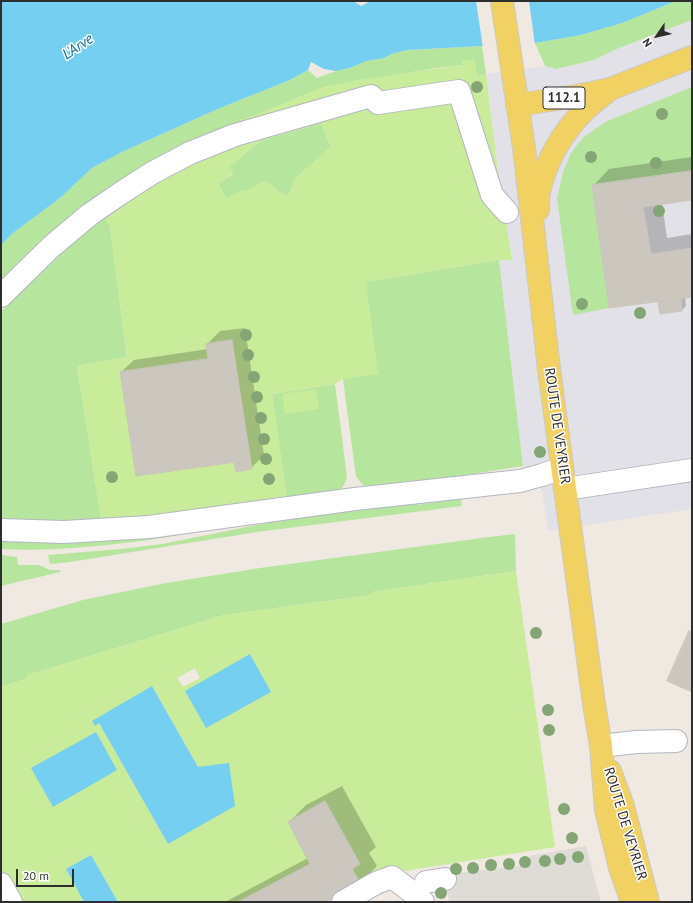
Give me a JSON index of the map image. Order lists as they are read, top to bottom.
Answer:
{
  "streets": {
    "main road": ["112.1", "ROUTE DE VEYRIER"]
  },
  "crossings": [
    ["112.1", "ROUTE DE VEYRIER"]
  ],
  "water": ["L'Arve"],
  "scale_bar": "20 m",
  "north": "bottom left"
}
